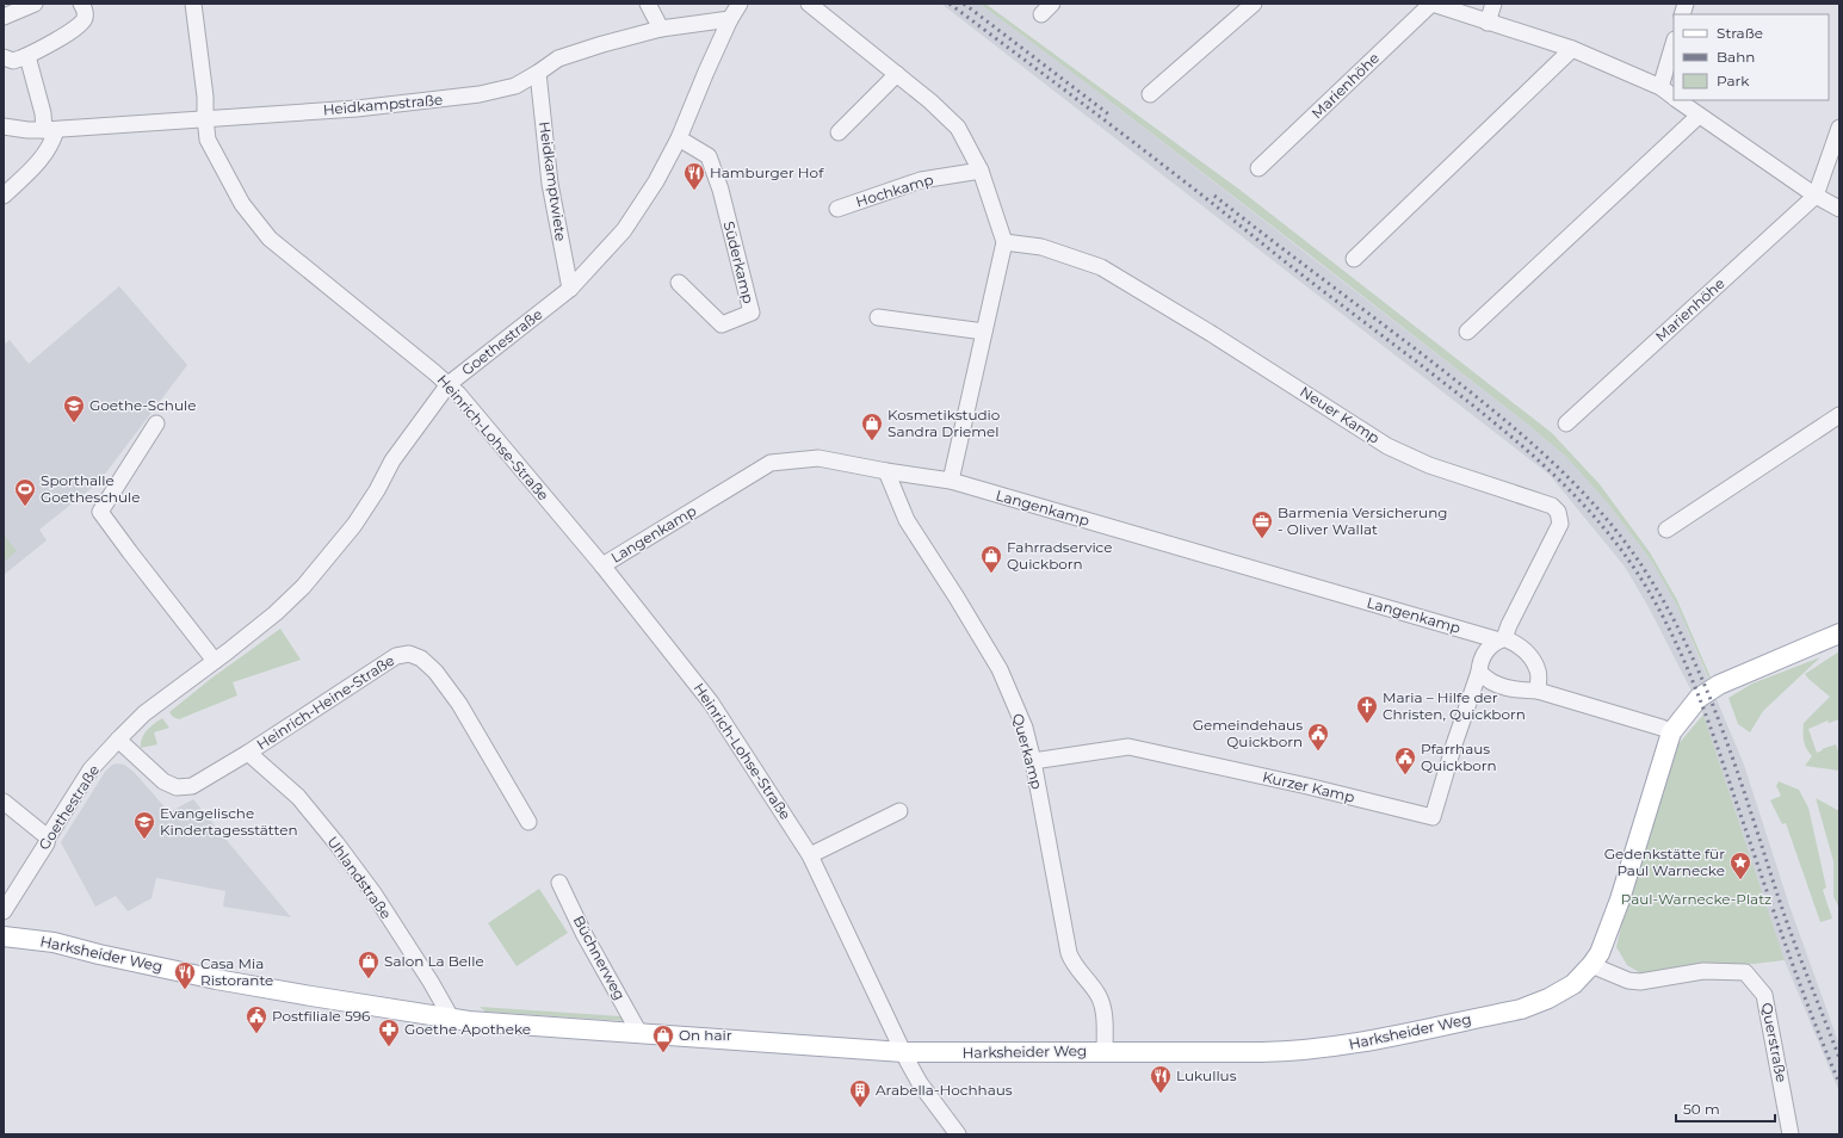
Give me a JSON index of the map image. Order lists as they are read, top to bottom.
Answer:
{
  "streets": {
    "main road": ["Harksheider Weg"],
    "street": [
      "Marienhöhe",
      "Heidkampstraße",
      "Heidkamptwiete",
      "Hochkamp",
      "Süderkamp",
      "Goethestraße",
      "Neuer Kamp",
      "Heinrich-Lohse-Straße",
      "Langenkamp",
      "Heinrich-Heine-Straße",
      "Querkamp",
      "Kurzer Kamp",
      "Uhlandstraße",
      "Büchnerweg",
      "Querstraße"
    ]
  },
  "crossings": [
    ["Heidkampstraße", "Heidkamptwiete"],
    ["Heidkampstraße", "Goethestraße"],
    ["Heidkampstraße", "Heinrich-Lohse-Straße"],
    ["Heidkamptwiete", "Goethestraße"],
    ["Süderkamp", "Goethestraße"],
    ["Goethestraße", "Heinrich-Lohse-Straße"],
    ["Goethestraße", "Heinrich-Heine-Straße"],
    ["Neuer Kamp", "Langenkamp"],
    ["Neuer Kamp", "Kurzer Kamp"],
    ["Heinrich-Lohse-Straße", "Langenkamp"],
    ["Heinrich-Lohse-Straße", "Harksheider Weg"],
    ["Langenkamp", "Querkamp"],
    ["Langenkamp", "Kurzer Kamp"],
    ["Heinrich-Heine-Straße", "Uhlandstraße"],
    ["Querkamp", "Kurzer Kamp"],
    ["Querkamp", "Harksheider Weg"],
    ["Uhlandstraße", "Harksheider Weg"],
    ["Harksheider Weg", "Büchnerweg"],
    ["Harksheider Weg", "Querstraße"]
  ],
  "parks": ["Paul-Warnecke-Platz"],
  "places": {
    "restaurant": ["Hamburger Hof", "Casa Mia Ristorante", "Lukullus"],
    "school or university": ["Goethe-Schule", "Evangelische Kindertagesstätten"],
    "shop": [
      "Kosmetikstudio Sandra Driemel",
      "Fahrradservice Quickborn",
      "Salon La Belle",
      "On hair"
    ],
    "sports": ["Sporthalle Goetheschule"],
    "office": ["Barmenia Versicherung - Oliver Wallat"],
    "church": ["Maria – Hilfe der Christen, Quickborn"],
    "public building": ["Gemeindehaus Quickborn", "Pfarrhaus Quickborn", "Postfiliale 596"],
    "place": ["Gedenkstätte für Paul Warnecke"],
    "pharmacy": ["Goethe Apotheke"],
    "building": ["Arabella-Hochhaus"]
  },
  "legend": ["Straße", "Bahn", "Park"],
  "scale_bar": "50 m"
}
